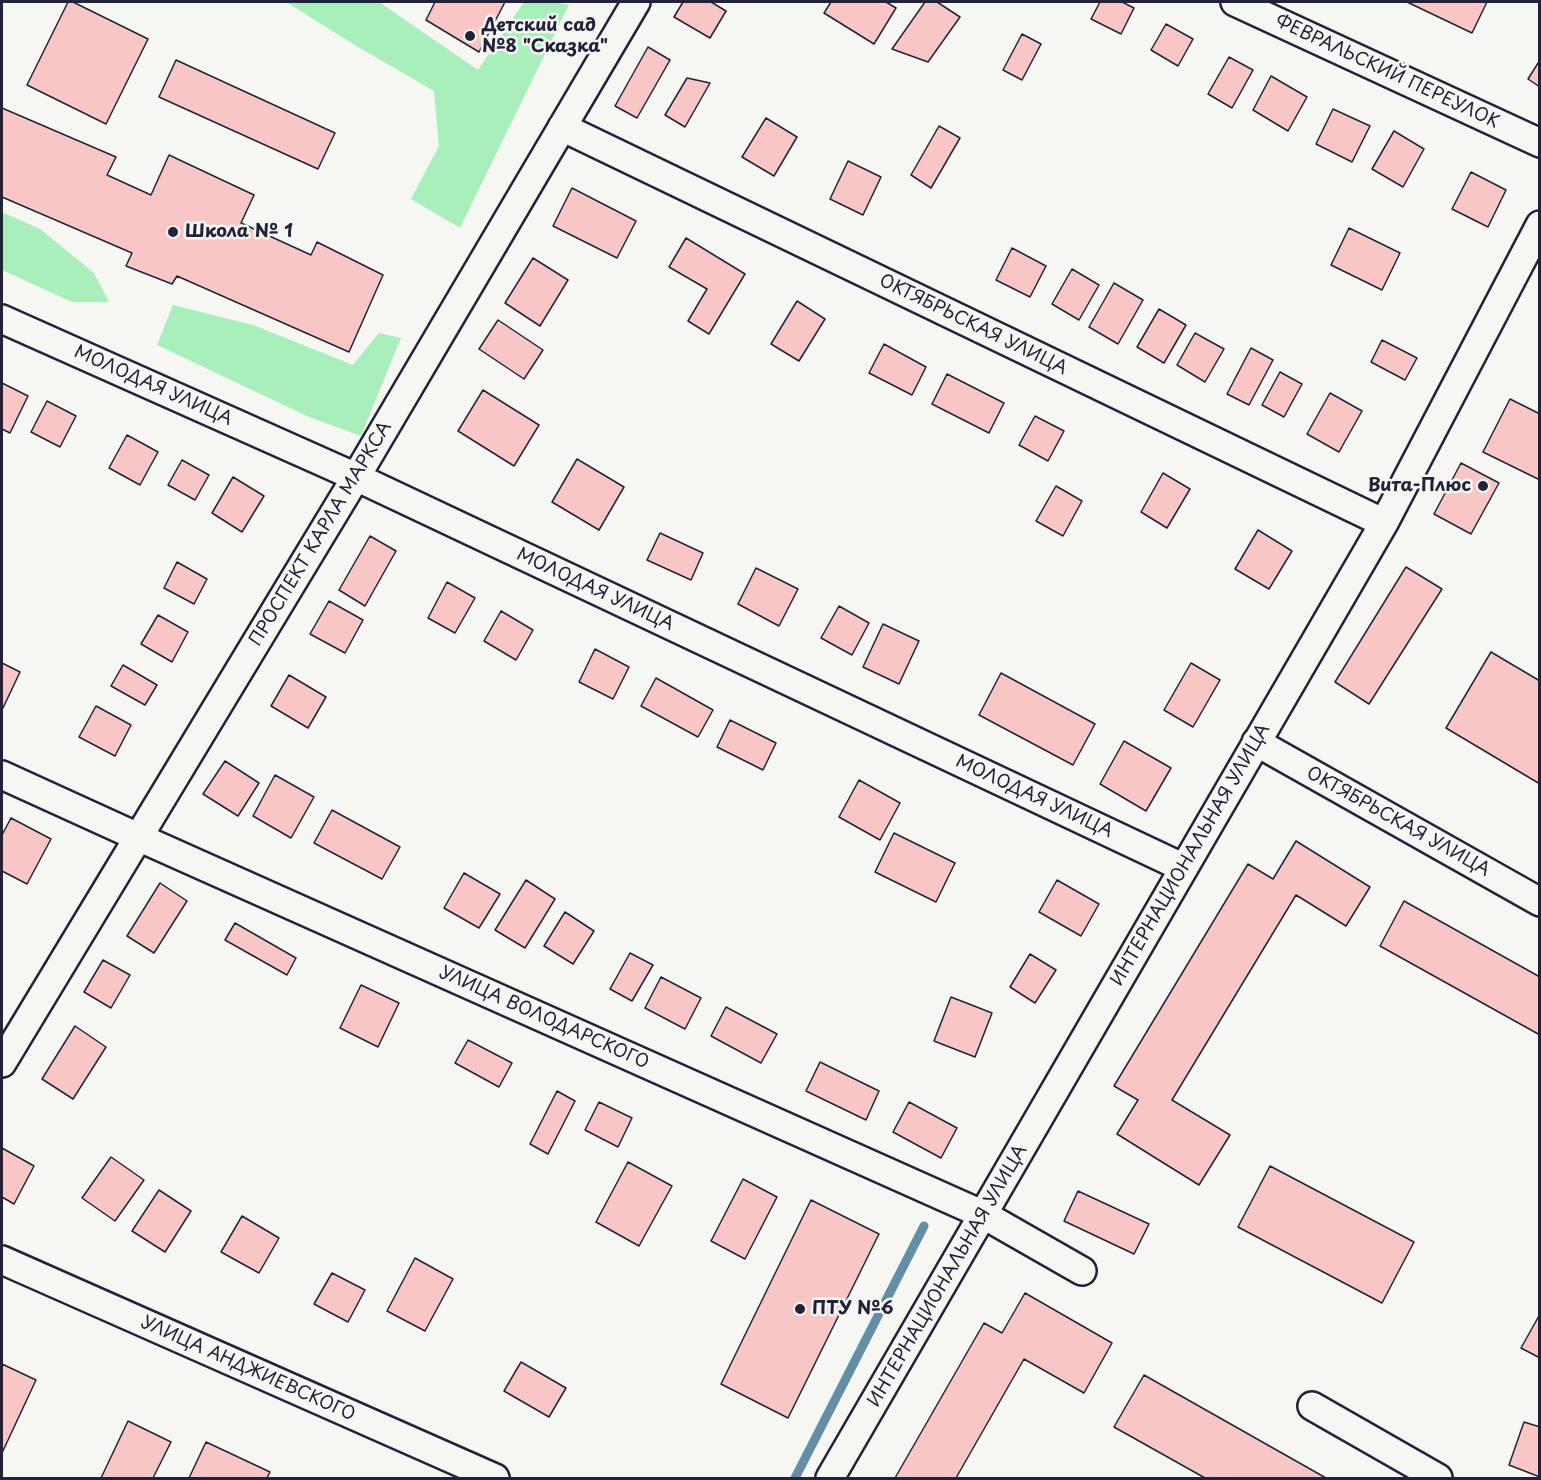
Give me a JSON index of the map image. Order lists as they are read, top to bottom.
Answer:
{
  "streets": {
    "street": [
      "ФЕВРАЛЬСКИЙ ПЕРЕУЛОК",
      "ОКТЯБРЬСКАЯ УЛИЦА",
      "МОЛОДАЯ УЛИЦА",
      "ПРОСПЕКТ КАРЛА МАРКСА",
      "ИНТЕРНАЦИОНАЛЬНАЯ УЛИЦА",
      "УЛИЦА ВОЛОДАРСКОГО",
      "УЛИЦА АНДЖИЕВСКОГО"
    ]
  },
  "crossings": [
    ["ОКТЯБРЬСКАЯ УЛИЦА", "ПРОСПЕКТ КАРЛА МАРКСА"],
    ["ОКТЯБРЬСКАЯ УЛИЦА", "ИНТЕРНАЦИОНАЛЬНАЯ УЛИЦА"],
    ["МОЛОДАЯ УЛИЦА", "ПРОСПЕКТ КАРЛА МАРКСА"],
    ["МОЛОДАЯ УЛИЦА", "ИНТЕРНАЦИОНАЛЬНАЯ УЛИЦА"],
    ["ПРОСПЕКТ КАРЛА МАРКСА", "УЛИЦА ВОЛОДАРСКОГО"],
    ["ИНТЕРНАЦИОНАЛЬНАЯ УЛИЦА", "УЛИЦА ВОЛОДАРСКОГО"]
  ],
  "places": [
    "Детский сад №8 \"Сказка\"",
    "Школа № 1",
    "Вита-Плюс",
    "ПТУ №6"
  ]
}
